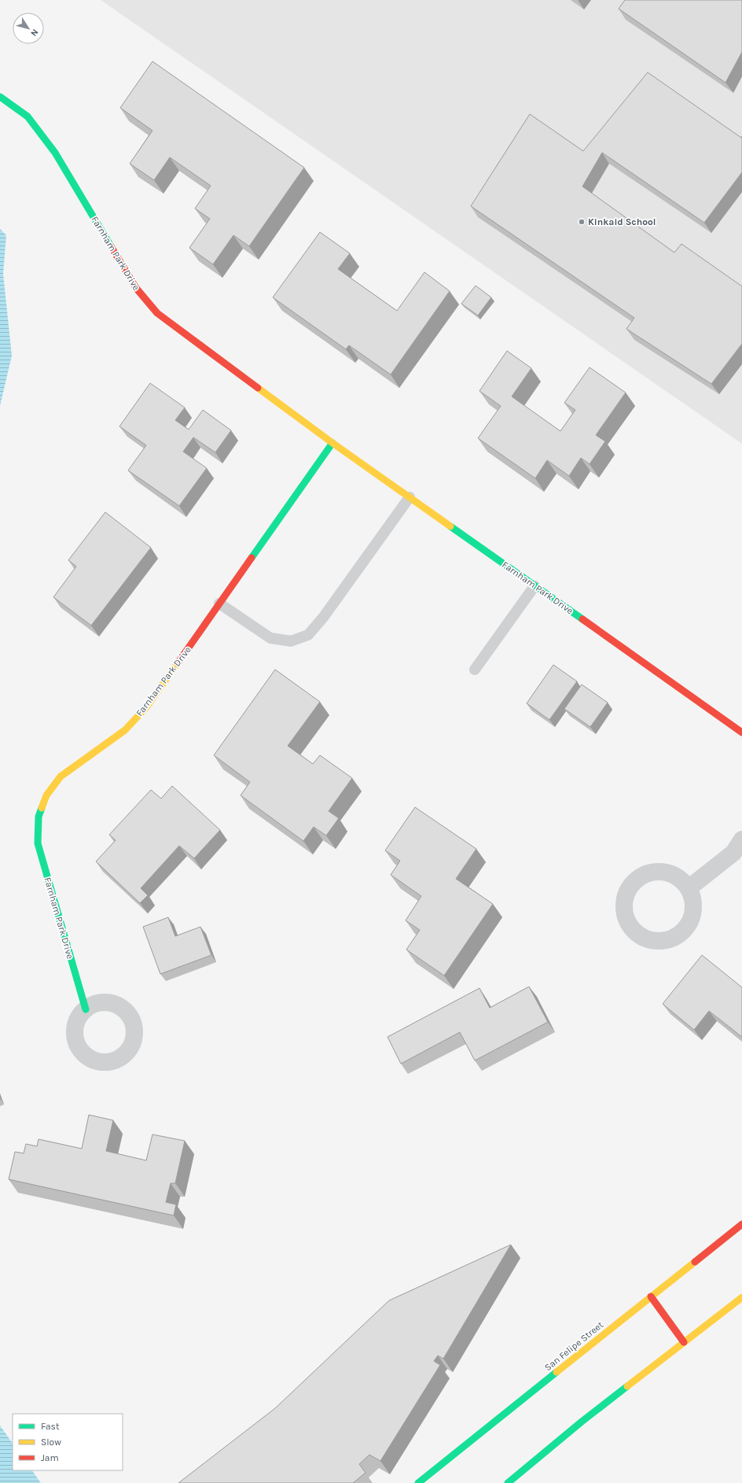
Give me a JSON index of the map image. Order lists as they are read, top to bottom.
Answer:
{
  "streets": {
    "street": ["Farnham Park Drive", "San Felipe Street"]
  },
  "places": ["Kinkaid School"],
  "legend": ["Fast", "Slow", "Jam"],
  "north": "bottom right"
}
